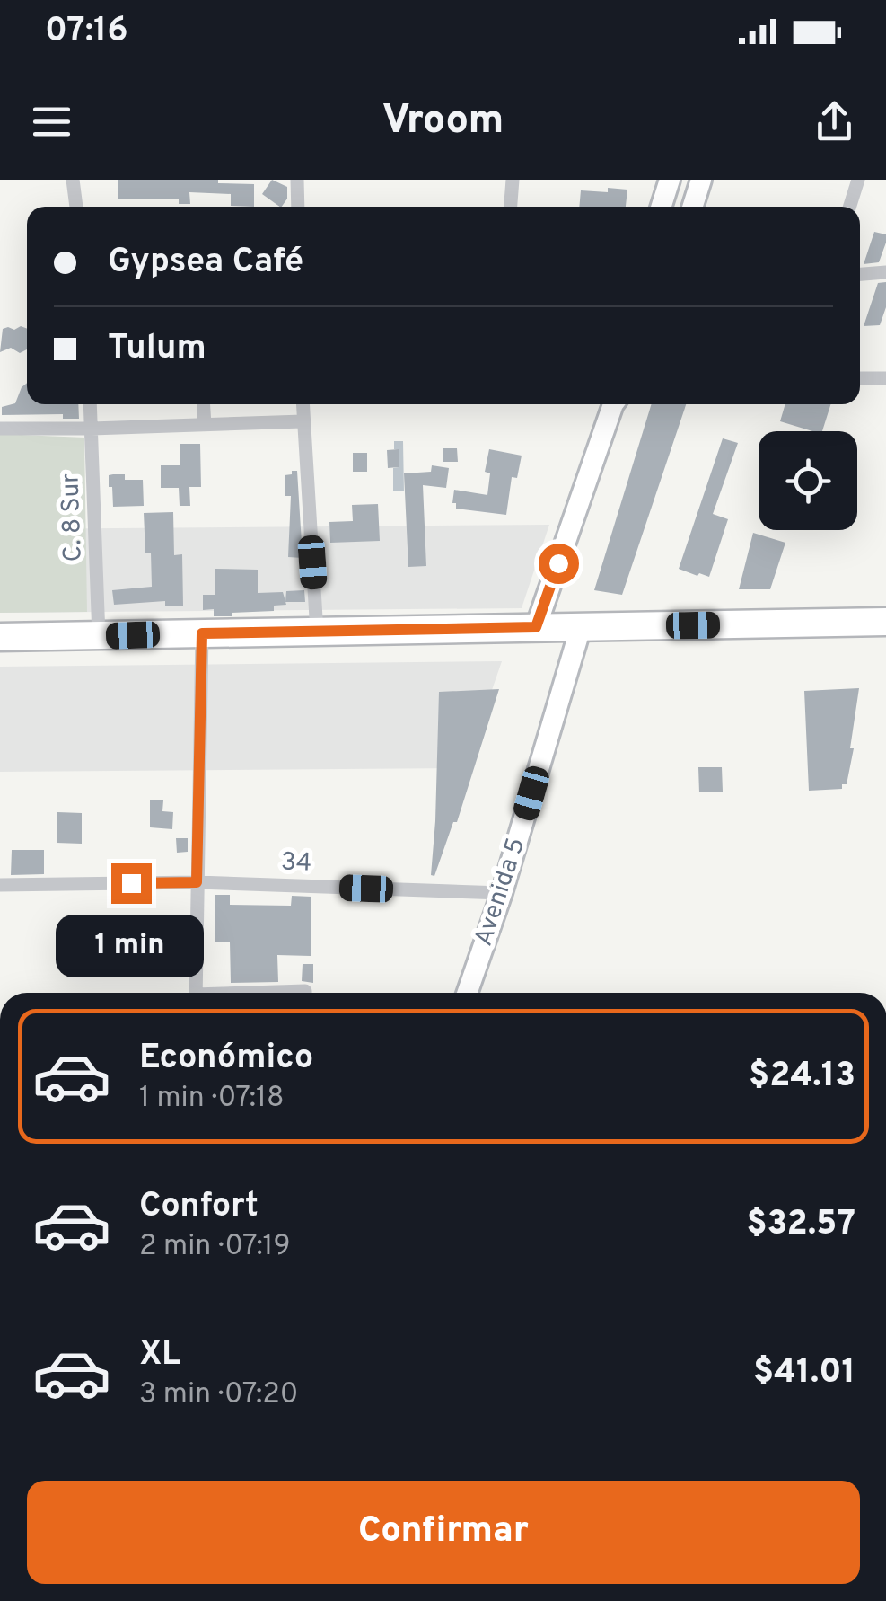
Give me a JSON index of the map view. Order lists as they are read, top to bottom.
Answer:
{
  "streets": {
    "street": ["C. 8 Sur", "34", "Avenida 5"]
  },
  "crossings": [
    ["34", "Avenida 5"]
  ],
  "page": {
    "status": "07:16",
    "header": "Vroom",
    "banner": ["Gypsea Café", "Tulum"],
    "bubble": "1 min",
    "list": [
      {
        "name": "Económico",
        "note": "1 min · 07:18",
        "value": "$24.13"
      },
      {
        "name": "Confort",
        "note": "2 min · 07:19",
        "value": "$32.57"
      },
      {
        "name": "XL",
        "note": "3 min · 07:20",
        "value": "$41.01"
      }
    ],
    "buttons": "Confirmar"
  }
}
